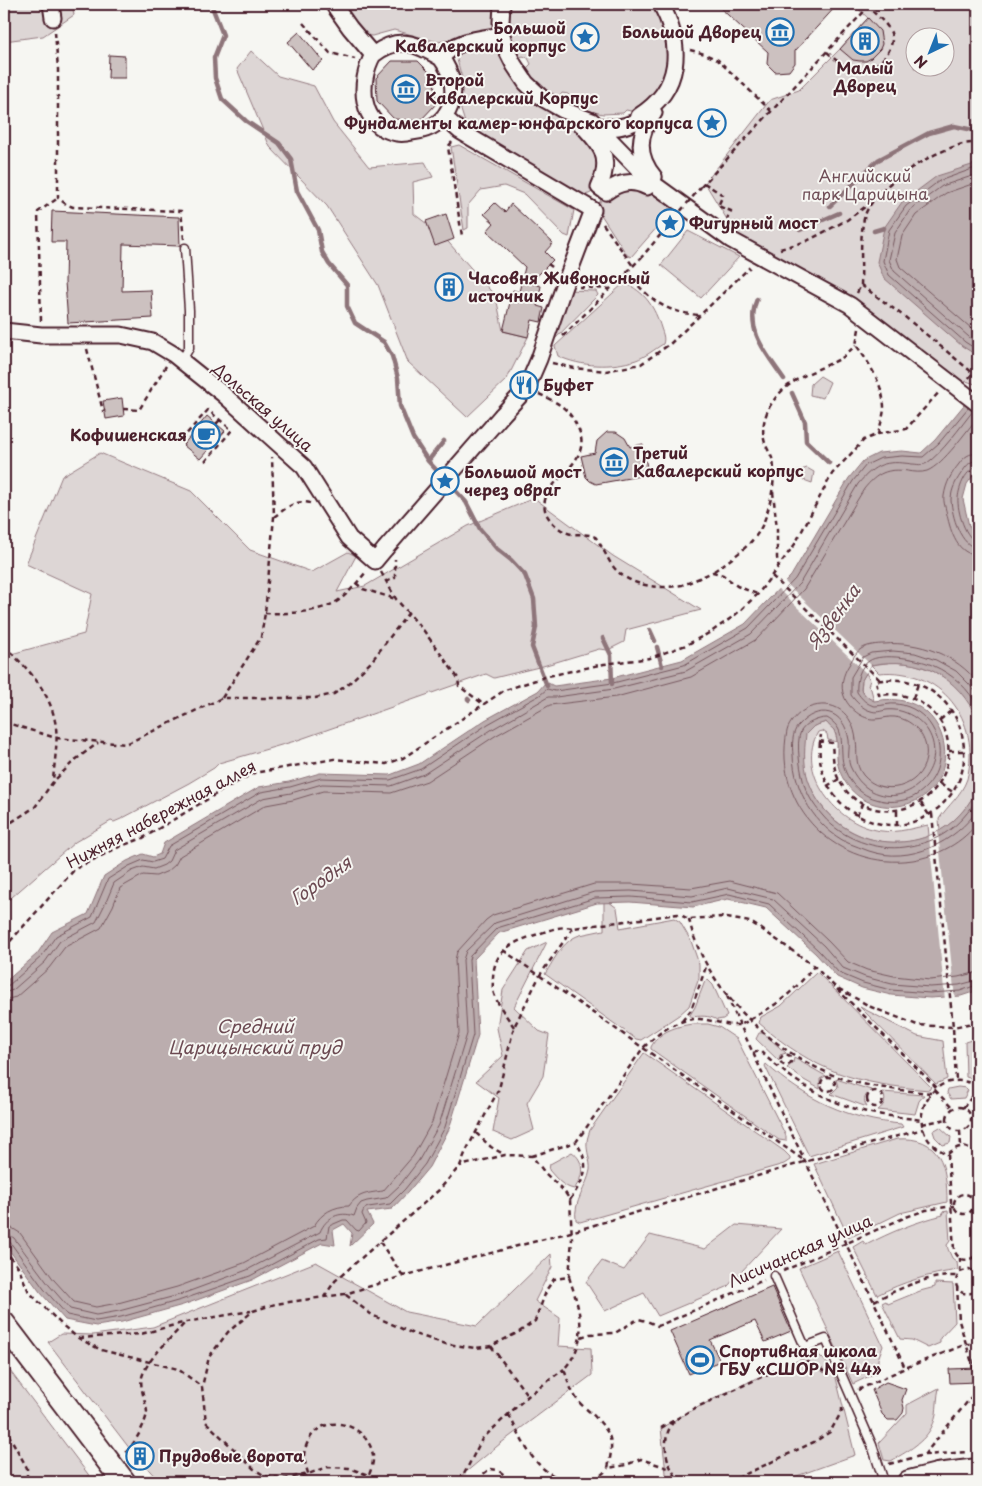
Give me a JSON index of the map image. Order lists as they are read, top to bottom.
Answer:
{
  "streets": {
    "street": ["Дольская улица"],
    "path": ["Нижняя набережная аллея", "Лисичанская улица"]
  },
  "water": ["Язвенка", "Городня", "Средний Царицынский пруд"],
  "parks": ["Английский парк Царицына"],
  "places": {
    "museum": ["Большой Дворец", "Второй Кавалерский Корпус", "Третий Кавалерский корпус"],
    "place": [
      "Большой Кавалерский корпус",
      "Фундаменты камер-юнфарского корпуса",
      "Фигурный мост",
      "Большой мост через овраг"
    ],
    "building": ["Малый Дворец", "Часовня Живоносный источник", "Прудовые ворота"],
    "restaurant": ["Буфет"],
    "cafe": ["Кофишенская"],
    "sports": ["Спортивная школа ГБУ «СШОР № 44»"]
  },
  "north": "bottom left"
}
